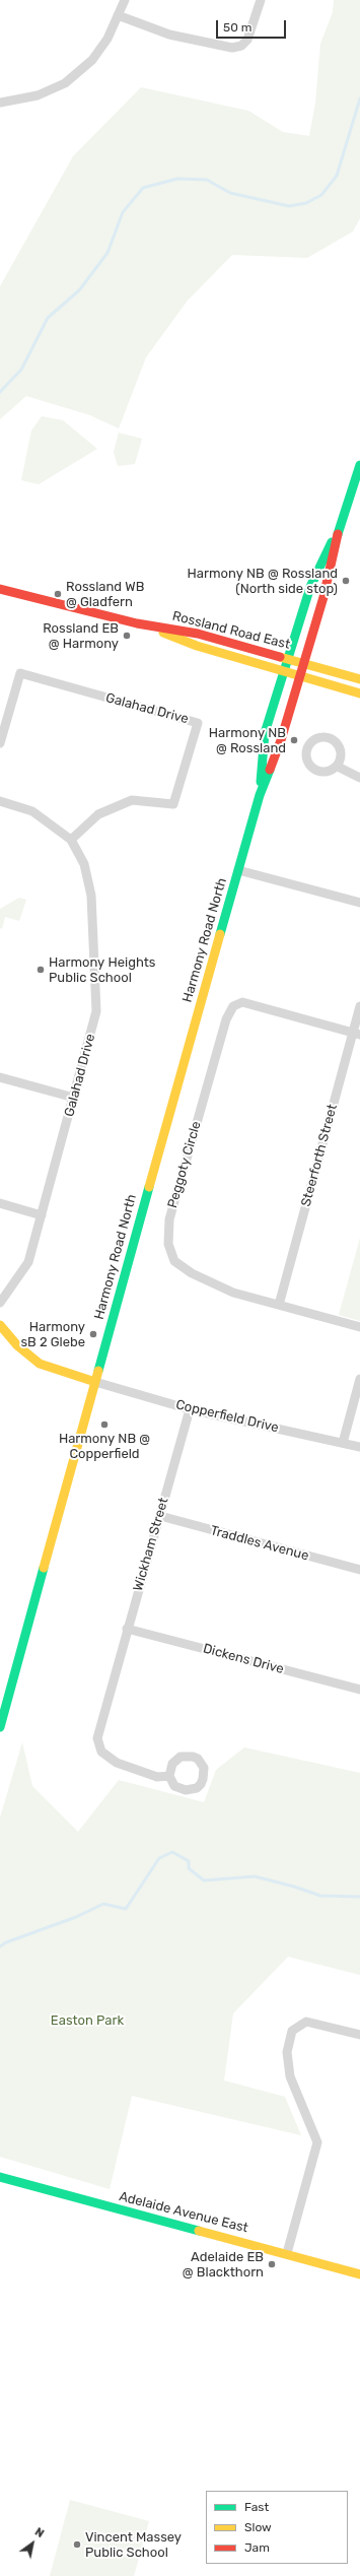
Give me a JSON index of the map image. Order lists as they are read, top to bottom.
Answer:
{
  "streets": {
    "main road": ["Rossland Road East", "Harmony Road North", "Adelaide Avenue East"],
    "street": [
      "Galahad Drive",
      "Steerforth Street",
      "Peggoty Circle",
      "Copperfield Drive",
      "Traddles Avenue",
      "Wickham Street",
      "Dickens Drive"
    ]
  },
  "crossings": [
    ["Rossland Road East", "Harmony Road North"],
    ["Harmony Road North", "Copperfield Drive"],
    ["Steerforth Street", "Peggoty Circle"],
    ["Copperfield Drive", "Wickham Street"],
    ["Traddles Avenue", "Wickham Street"],
    ["Wickham Street", "Dickens Drive"]
  ],
  "parks": ["Easton Park"],
  "places": [
    "Harmony NB @ Rossland (North side stop)",
    "Rossland WB @ Gladfern",
    "Rossland EB @ Harmony",
    "Harmony NB @ Rossland",
    "Harmony Heights Public School",
    "Harmony sB 2 Glebe",
    "Harmony NB @ Copperfield",
    "Adelaide EB @ Blackthorn",
    "Vincent Massey Public School"
  ],
  "legend": ["Fast", "Slow", "Jam"],
  "scale_bar": "50 m",
  "north": "top right"
}
